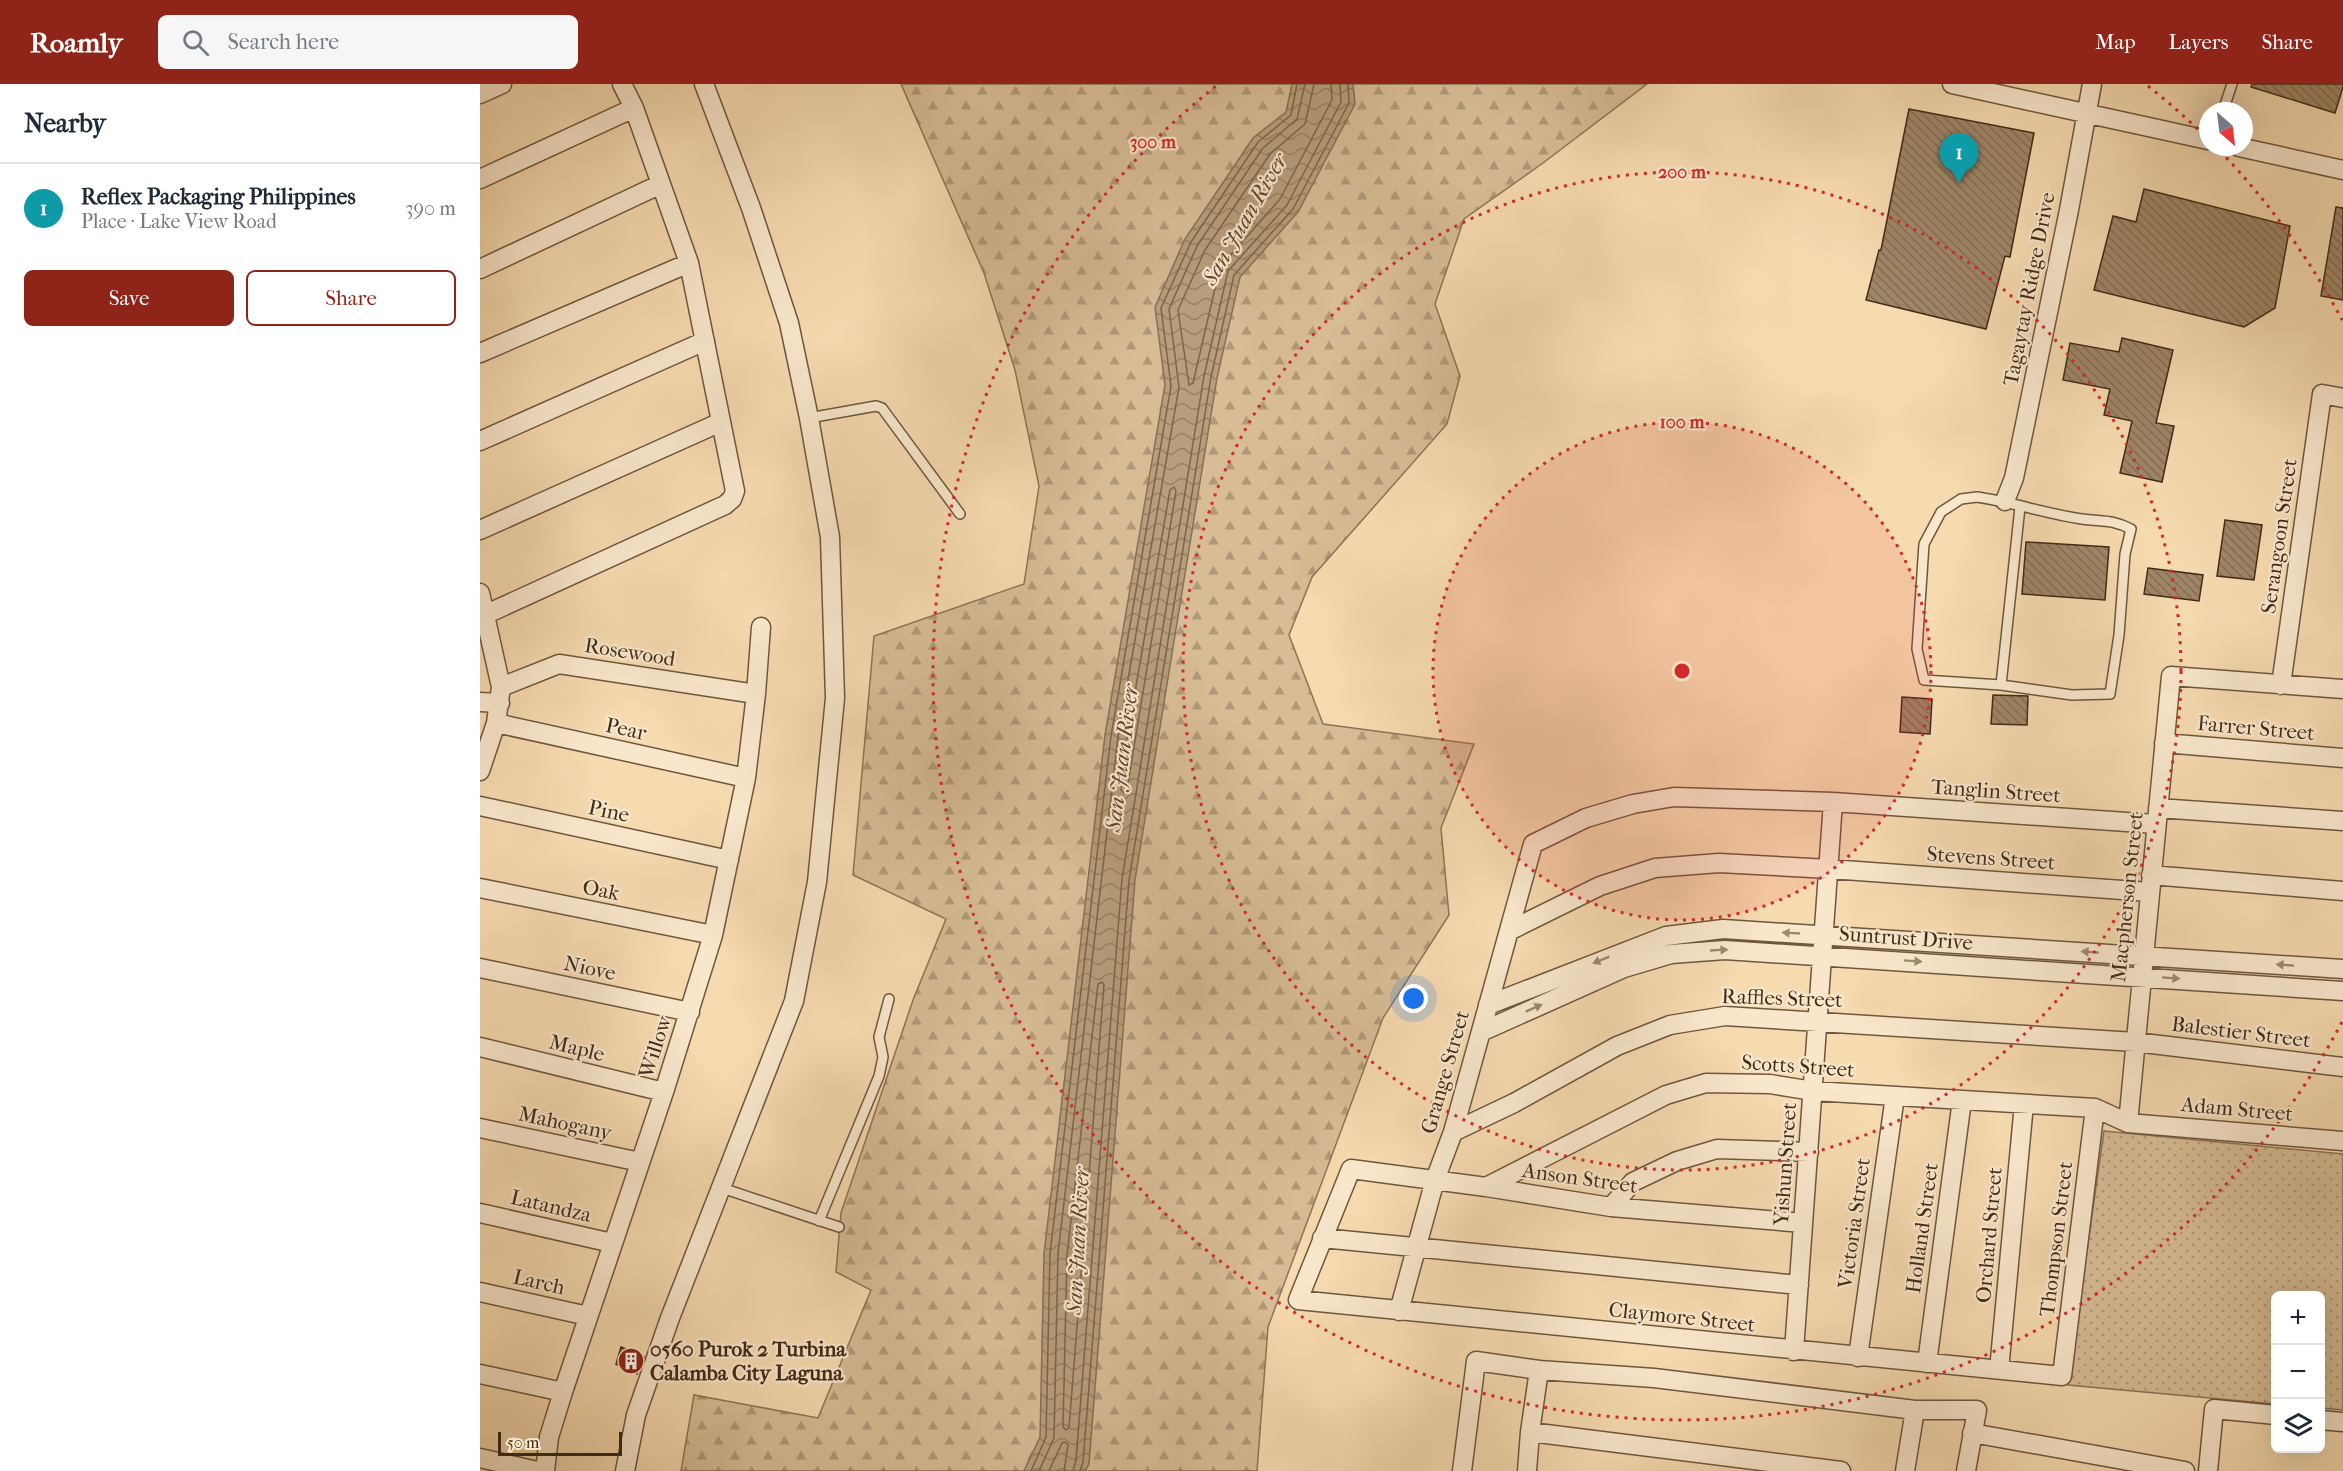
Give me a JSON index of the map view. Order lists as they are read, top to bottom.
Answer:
{
  "streets": {
    "street": [
      "Tagaytay Ridge Drive",
      "Serangoon Street",
      "Rosewood",
      "Farrer Street",
      "Pear",
      "Tanglin Street",
      "Pine",
      "Stevens Street",
      "Oak",
      "Macpherson Street",
      "Suntrust Drive",
      "Niove",
      "Raffles Street",
      "Balestier Street",
      "Willow",
      "Maple",
      "Scotts Street",
      "Grange Street",
      "Adam Street",
      "Mahogany",
      "Yishun Street",
      "Anson Street",
      "Latandza",
      "Victoria Street",
      "Holland Street",
      "Orchard Street",
      "Thompson Street",
      "Larch",
      "Claymore Street"
    ]
  },
  "crossings": [
    ["Serangoon Street", "Macpherson Street"],
    ["Rosewood", "Willow"],
    ["Farrer Street", "Macpherson Street"],
    ["Pear", "Willow"],
    ["Tanglin Street", "Macpherson Street"],
    ["Tanglin Street", "Grange Street"],
    ["Tanglin Street", "Yishun Street"],
    ["Pine", "Willow"],
    ["Stevens Street", "Macpherson Street"],
    ["Stevens Street", "Grange Street"],
    ["Stevens Street", "Yishun Street"],
    ["Oak", "Willow"],
    ["Macpherson Street", "Suntrust Drive"],
    ["Macpherson Street", "Raffles Street"],
    ["Macpherson Street", "Balestier Street"],
    ["Macpherson Street", "Scotts Street"],
    ["Macpherson Street", "Adam Street"],
    ["Suntrust Drive", "Grange Street"],
    ["Suntrust Drive", "Yishun Street"],
    ["Niove", "Willow"],
    ["Raffles Street", "Balestier Street"],
    ["Raffles Street", "Grange Street"],
    ["Raffles Street", "Yishun Street"],
    ["Willow", "Maple"],
    ["Willow", "Mahogany"],
    ["Willow", "Latandza"],
    ["Willow", "Larch"],
    ["Scotts Street", "Adam Street"],
    ["Scotts Street", "Yishun Street"],
    ["Scotts Street", "Anson Street"],
    ["Scotts Street", "Victoria Street"],
    ["Scotts Street", "Holland Street"],
    ["Scotts Street", "Orchard Street"],
    ["Scotts Street", "Thompson Street"],
    ["Grange Street", "Anson Street"],
    ["Grange Street", "Claymore Street"],
    ["Yishun Street", "Anson Street"],
    ["Yishun Street", "Claymore Street"],
    ["Anson Street", "Claymore Street"],
    ["Victoria Street", "Claymore Street"],
    ["Holland Street", "Claymore Street"],
    ["Orchard Street", "Claymore Street"],
    ["Thompson Street", "Claymore Street"]
  ],
  "water": ["San Juan River"],
  "places": {
    "building": ["0560 Purok 2 Turbina Calamba City Laguna"]
  },
  "scale_bar": "50 m",
  "north": "bottom right",
  "page": {
    "header": "Roamly",
    "search": "Search here",
    "nav": ["Map", "Layers", "Share"],
    "heading": "Nearby",
    "pins": "1",
    "list": [
      {
        "mark": "1",
        "name": "Reflex Packaging Philippines",
        "note": "Place · Lake View Road",
        "value": "390 m"
      }
    ],
    "buttons": ["Save", "Share"],
    "map_buttons": ["+", "−"],
    "scale": "50 m"
  },
  "rings": ["300 m", "200 m", "100 m"]
}
